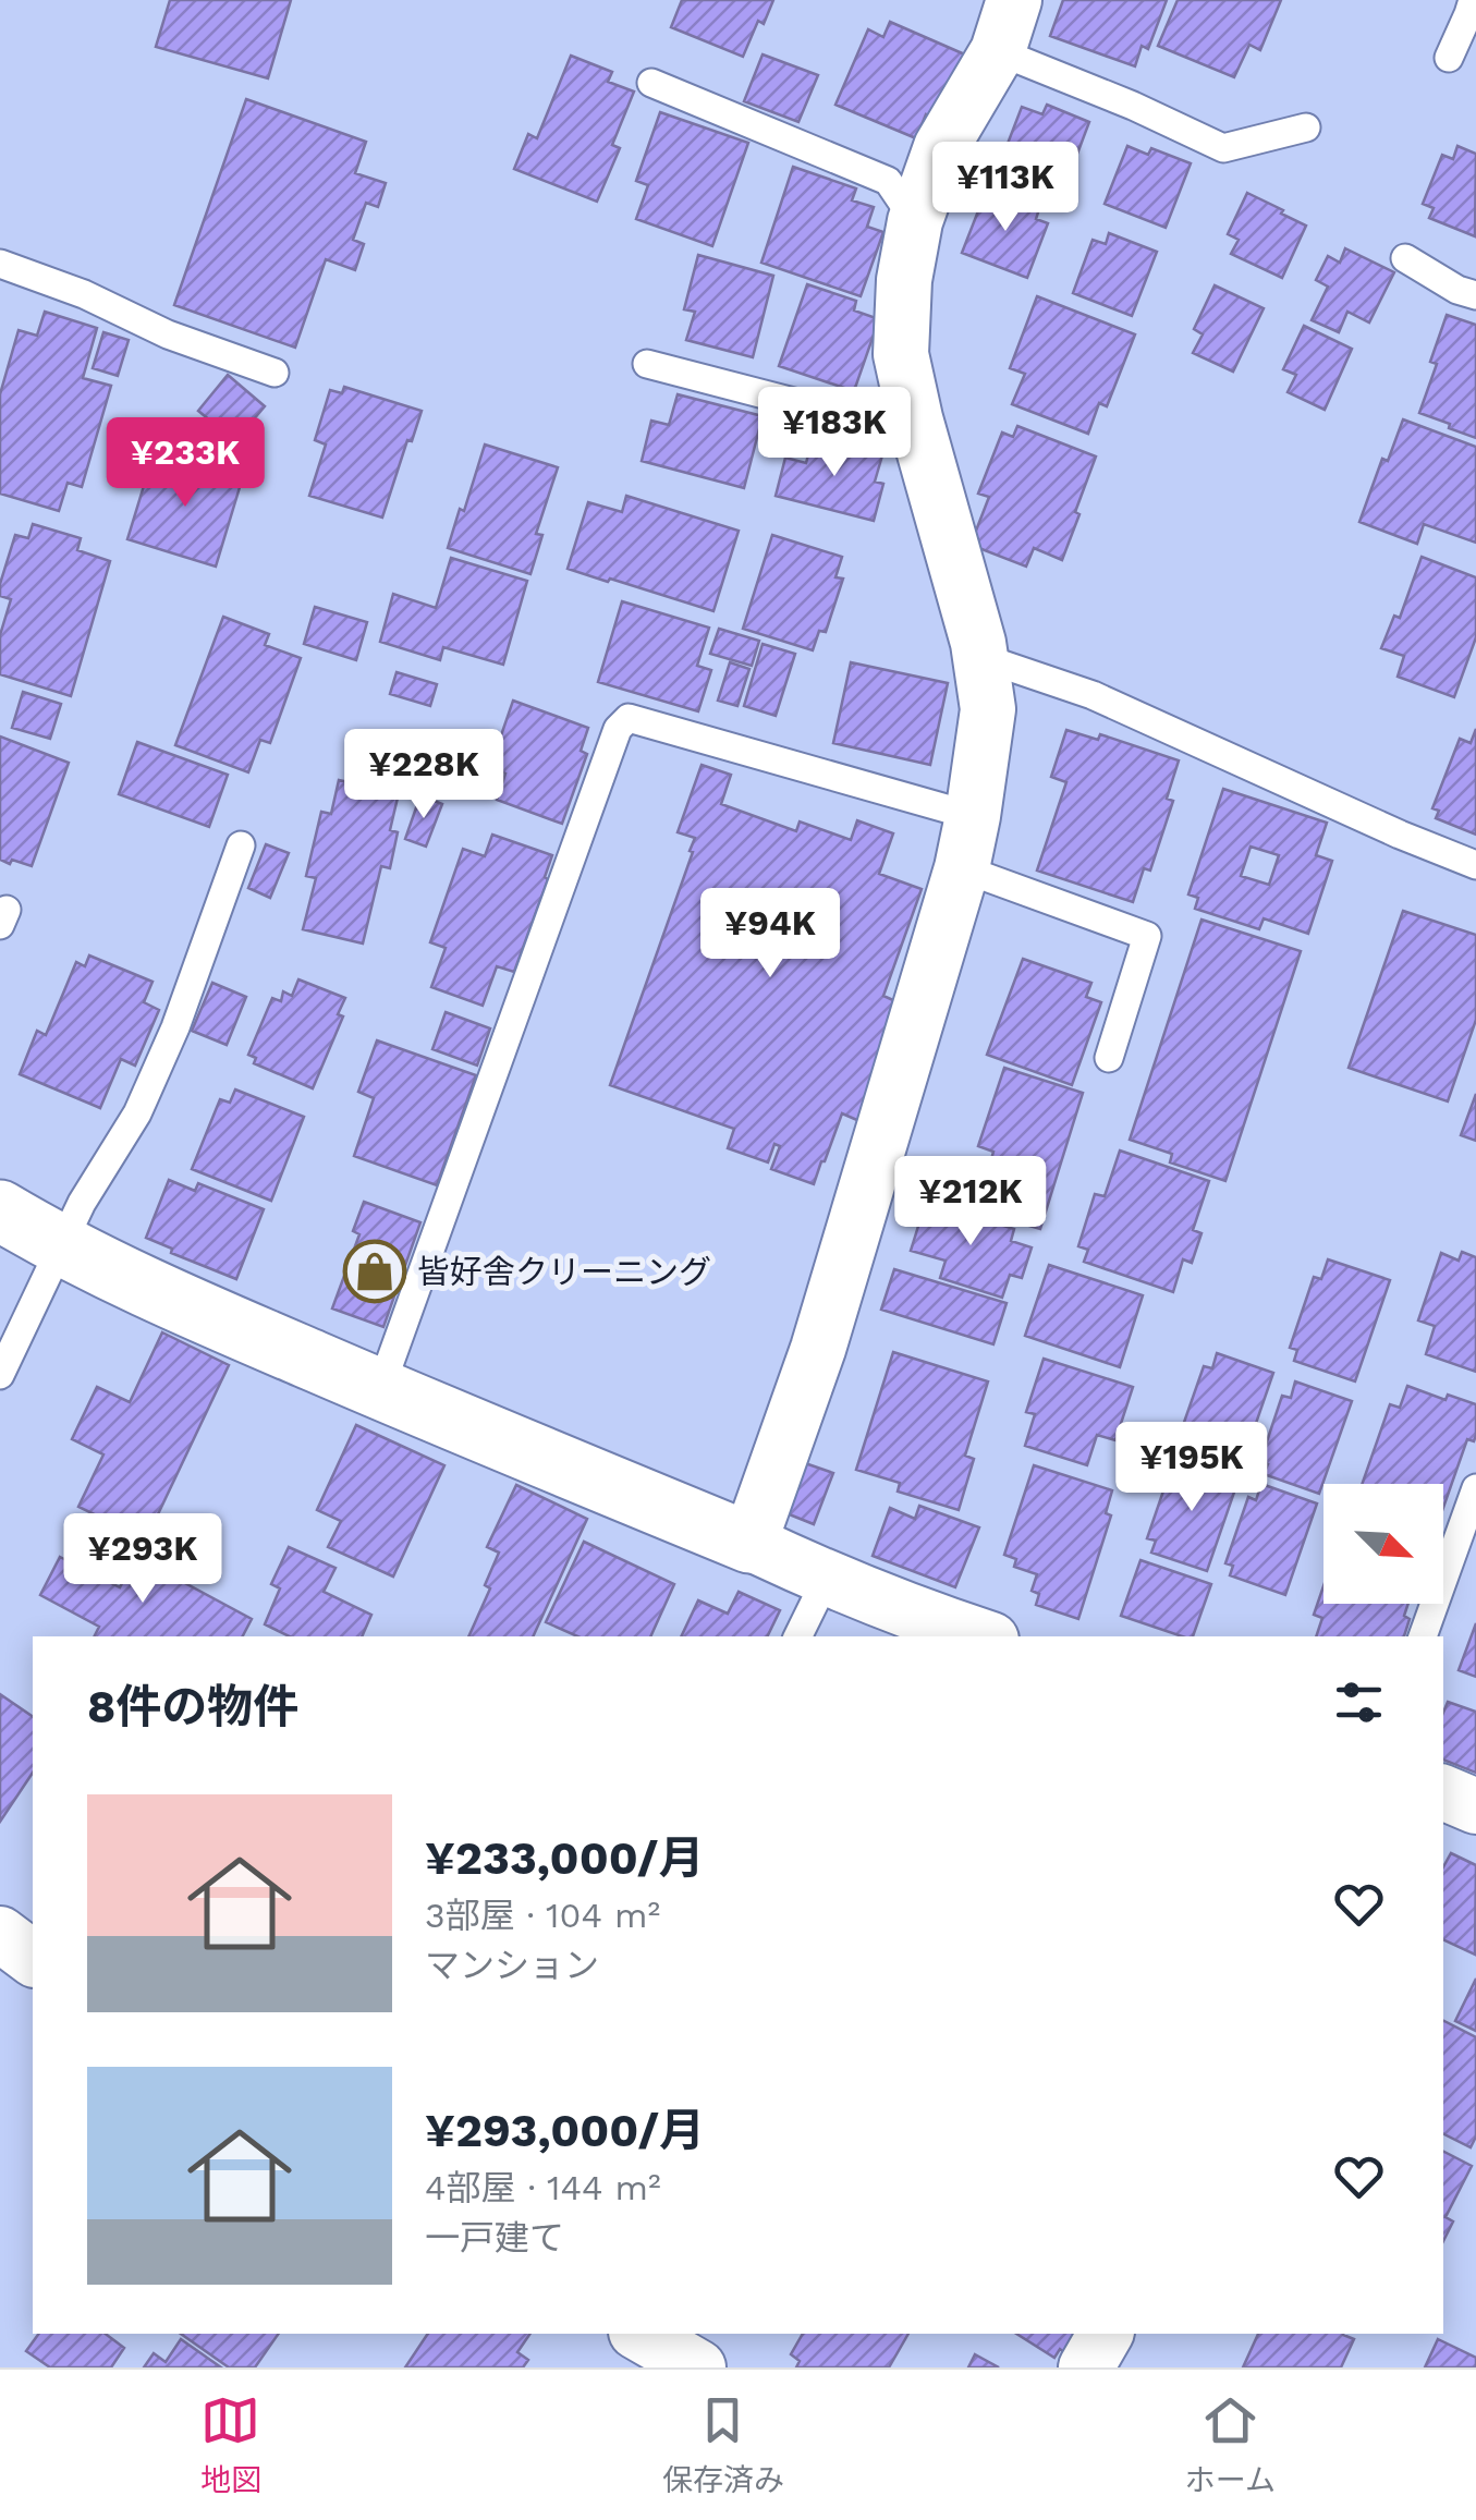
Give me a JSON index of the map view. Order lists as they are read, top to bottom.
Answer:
{
  "places": {
    "shop": ["皆好舎クリーニング"]
  },
  "north": "bottom right",
  "page": {
    "price": [
      "¥113K",
      "¥183K",
      "¥233K",
      "¥228K",
      "¥94K",
      "¥212K",
      "¥195K",
      "¥293K"
    ],
    "heading": "8件の物件",
    "list": [
      {
        "name": "¥233,000/月",
        "note": "3部屋 · 104 m² · マンション"
      },
      {
        "name": "¥293,000/月",
        "note": "4部屋 · 144 m² · 一戸建て"
      }
    ],
    "tabs": ["地図", "保存済み", "ホーム"]
  }
}
